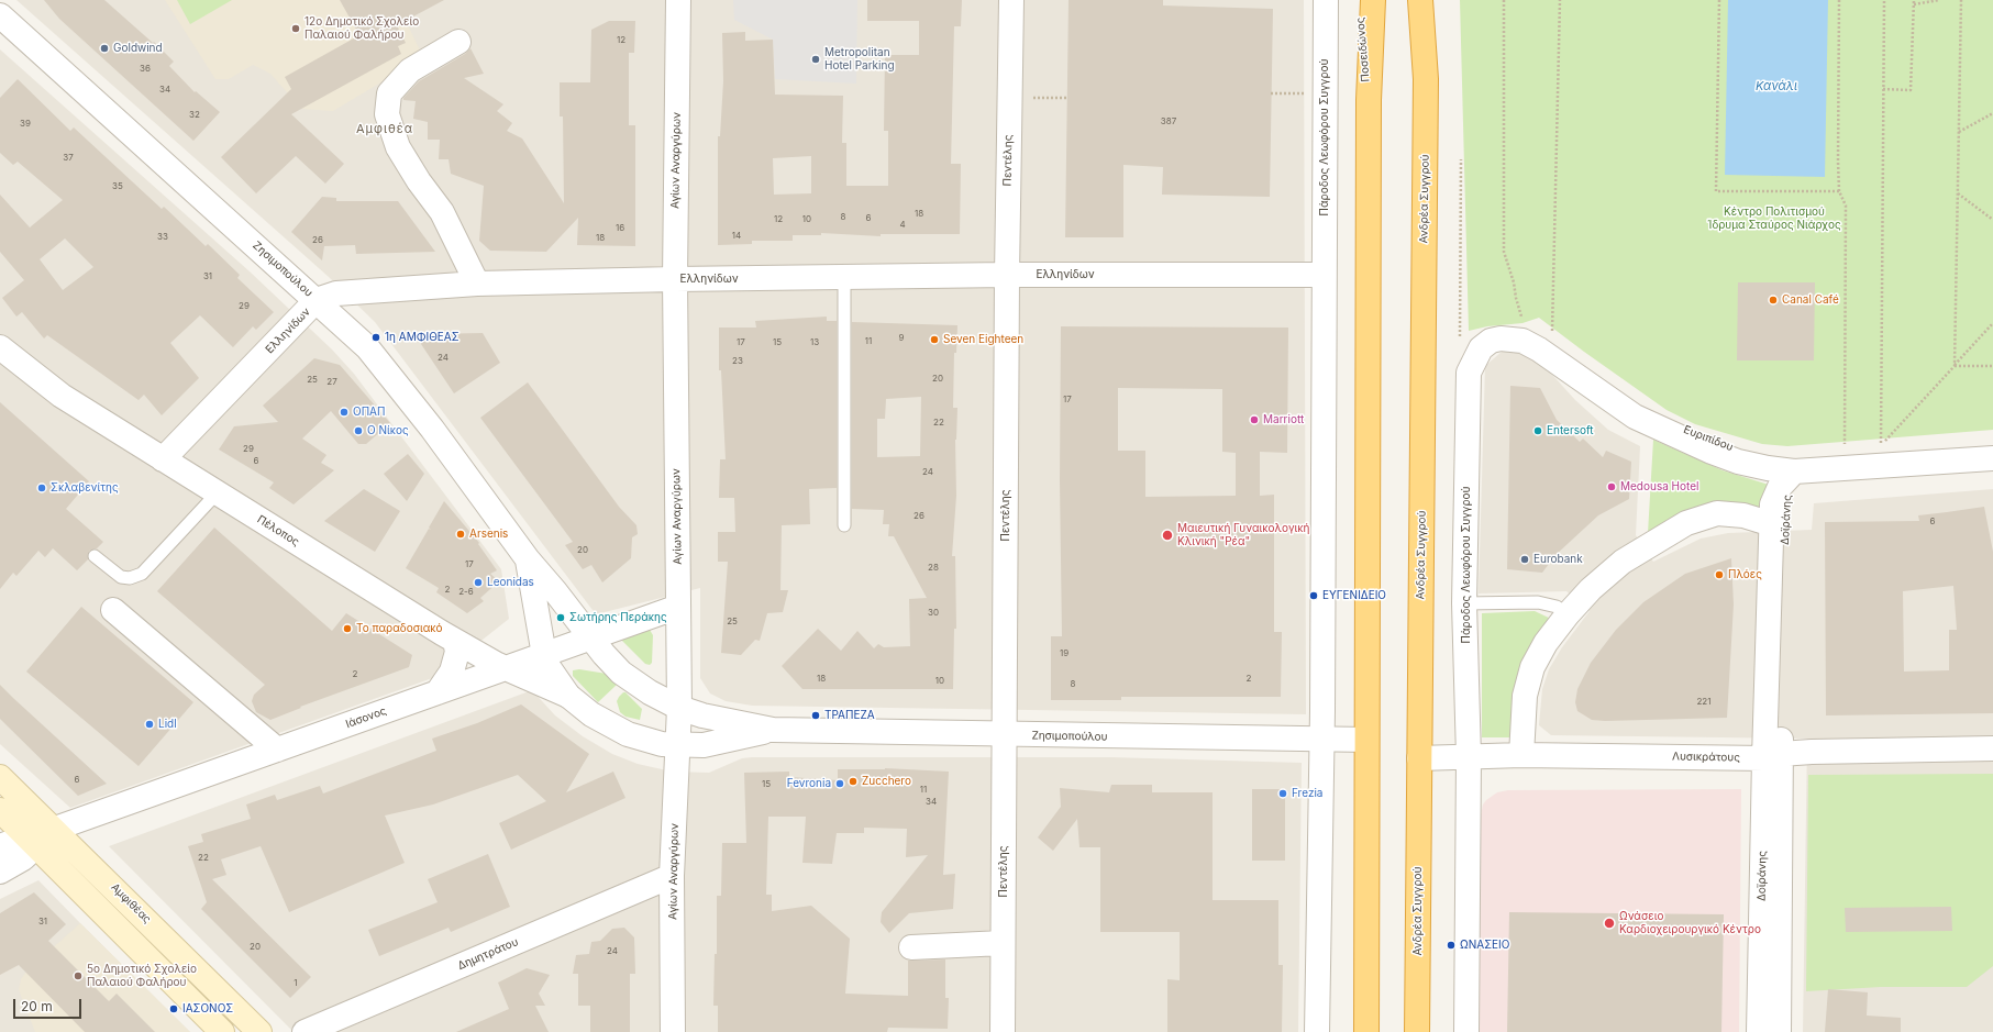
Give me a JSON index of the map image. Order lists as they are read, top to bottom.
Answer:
{
  "streets": {
    "highway": ["Ποσειδώνος", "Ανδρέα Συγγρού"],
    "main road": ["Αμφιθέας"],
    "street": [
      "Πάροδος Λεωφόρου Συγγρού",
      "Αγίων Αναργύρων",
      "Πεντέλης",
      "Ζησιμοπούλου",
      "Ελληνίδων",
      "Ευριπίδου",
      "Δοϊράνης",
      "Πέλοπος",
      "Ιάσονος",
      "Λυσικράτους",
      "Δημητράτου"
    ]
  },
  "crossings": [
    ["Πάροδος Λεωφόρου Συγγρού", "Ελληνίδων"],
    ["Πάροδος Λεωφόρου Συγγρού", "Ευριπίδου"],
    ["Πάροδος Λεωφόρου Συγγρού", "Λυσικράτους"],
    ["Αγίων Αναργύρων", "Ζησιμοπούλου"],
    ["Αγίων Αναργύρων", "Ελληνίδων"],
    ["Αγίων Αναργύρων", "Ιάσονος"],
    ["Αγίων Αναργύρων", "Δημητράτου"],
    ["Πεντέλης", "Ζησιμοπούλου"],
    ["Πεντέλης", "Ελληνίδων"],
    ["Ανδρέα Συγγρού", "Λυσικράτους"],
    ["Ζησιμοπούλου", "Ελληνίδων"],
    ["Ζησιμοπούλου", "Πέλοπος"],
    ["Ζησιμοπούλου", "Ιάσονος"],
    ["Ελληνίδων", "Πέλοπος"],
    ["Ευριπίδου", "Δοϊράνης"],
    ["Δοϊράνης", "Λυσικράτους"],
    ["Πέλοπος", "Ιάσονος"],
    ["Ιάσονος", "Αμφιθέας"]
  ],
  "districts": ["Αμφιθέα"],
  "water": ["Κανάλι"],
  "parks": ["Κέντρο Πολιτισμού Ίδρυμα Σταύρος Νιάρχος"],
  "places": [
    "12ο Δημοτικό Σχολείο Παλαιού Φαλήρου",
    "Goldwind",
    "Metropolitan Hotel Parking",
    "Canal Café",
    "1η ΑΜΦΙΘΕΑΣ",
    "Seven Eighteen",
    "ΟΠΑΠ",
    "Marriott",
    "Ο Νίκος",
    "Entersoft",
    "Medousa Hotel",
    "Σκλαβενίτης",
    "Arsenis",
    "Μαιευτική Γυναικολογική Κλινική \"Ρέα\"",
    "Eurobank",
    "Πλόες",
    "Leonidas",
    "ΕΥΓΕΝΙΔΕΙΟ",
    "Σωτήρης Περάκης",
    "Το παραδοσιακό",
    "ΤΡΑΠΕΖΑ",
    "Lidl",
    "Zucchero",
    "Fevronia",
    "Frezia",
    "Ωνάσειο Καρδιοχειρουργικό Κέντρο",
    "ΩΝΑΣΕΙΟ",
    "5ο Δημοτικό Σχολείο Παλαιού Φαλήρου",
    "ΙΑΣΟΝΟΣ"
  ],
  "house_numbers": [
    "12",
    "36",
    "34",
    "32",
    "387",
    "39",
    "37",
    "35",
    "18",
    "8",
    "6",
    "12",
    "10",
    "4",
    "16",
    "14",
    "33",
    "18",
    "26",
    "31",
    "29",
    "9",
    "11",
    "17",
    "15",
    "13",
    "24",
    "23",
    "20",
    "25",
    "27",
    "17",
    "22",
    "29",
    "6",
    "24",
    "26",
    "6",
    "20",
    "17",
    "28",
    "2",
    "2-6",
    "30",
    "25",
    "19",
    "2",
    "18",
    "2",
    "10",
    "8",
    "221",
    "6",
    "15",
    "11",
    "34",
    "22",
    "31",
    "20",
    "24",
    "1"
  ],
  "scale_bar": "20 m"
}
